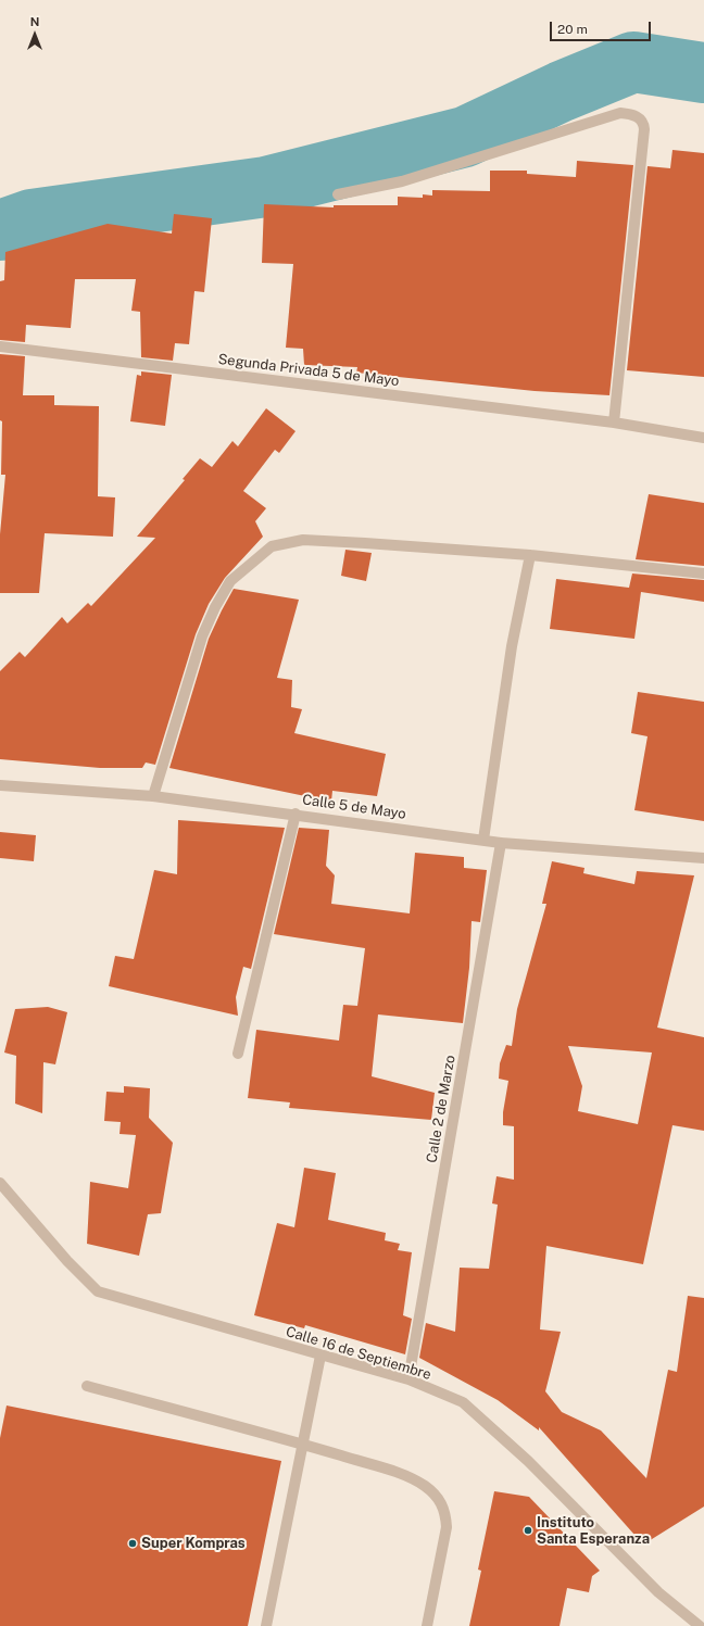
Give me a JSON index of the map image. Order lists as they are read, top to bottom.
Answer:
{
  "streets": {
    "street": [
      "Segunda Privada 5 de Mayo",
      "Calle 5 de Mayo",
      "Calle 2 de Marzo",
      "Calle 16 de Septiembre"
    ]
  },
  "crossings": [
    ["Calle 5 de Mayo", "Calle 2 de Marzo"],
    ["Calle 2 de Marzo", "Calle 16 de Septiembre"]
  ],
  "places": ["Instituto Santa Esperanza", "Super Kompras"],
  "scale_bar": "20 m",
  "north": "top"
}
